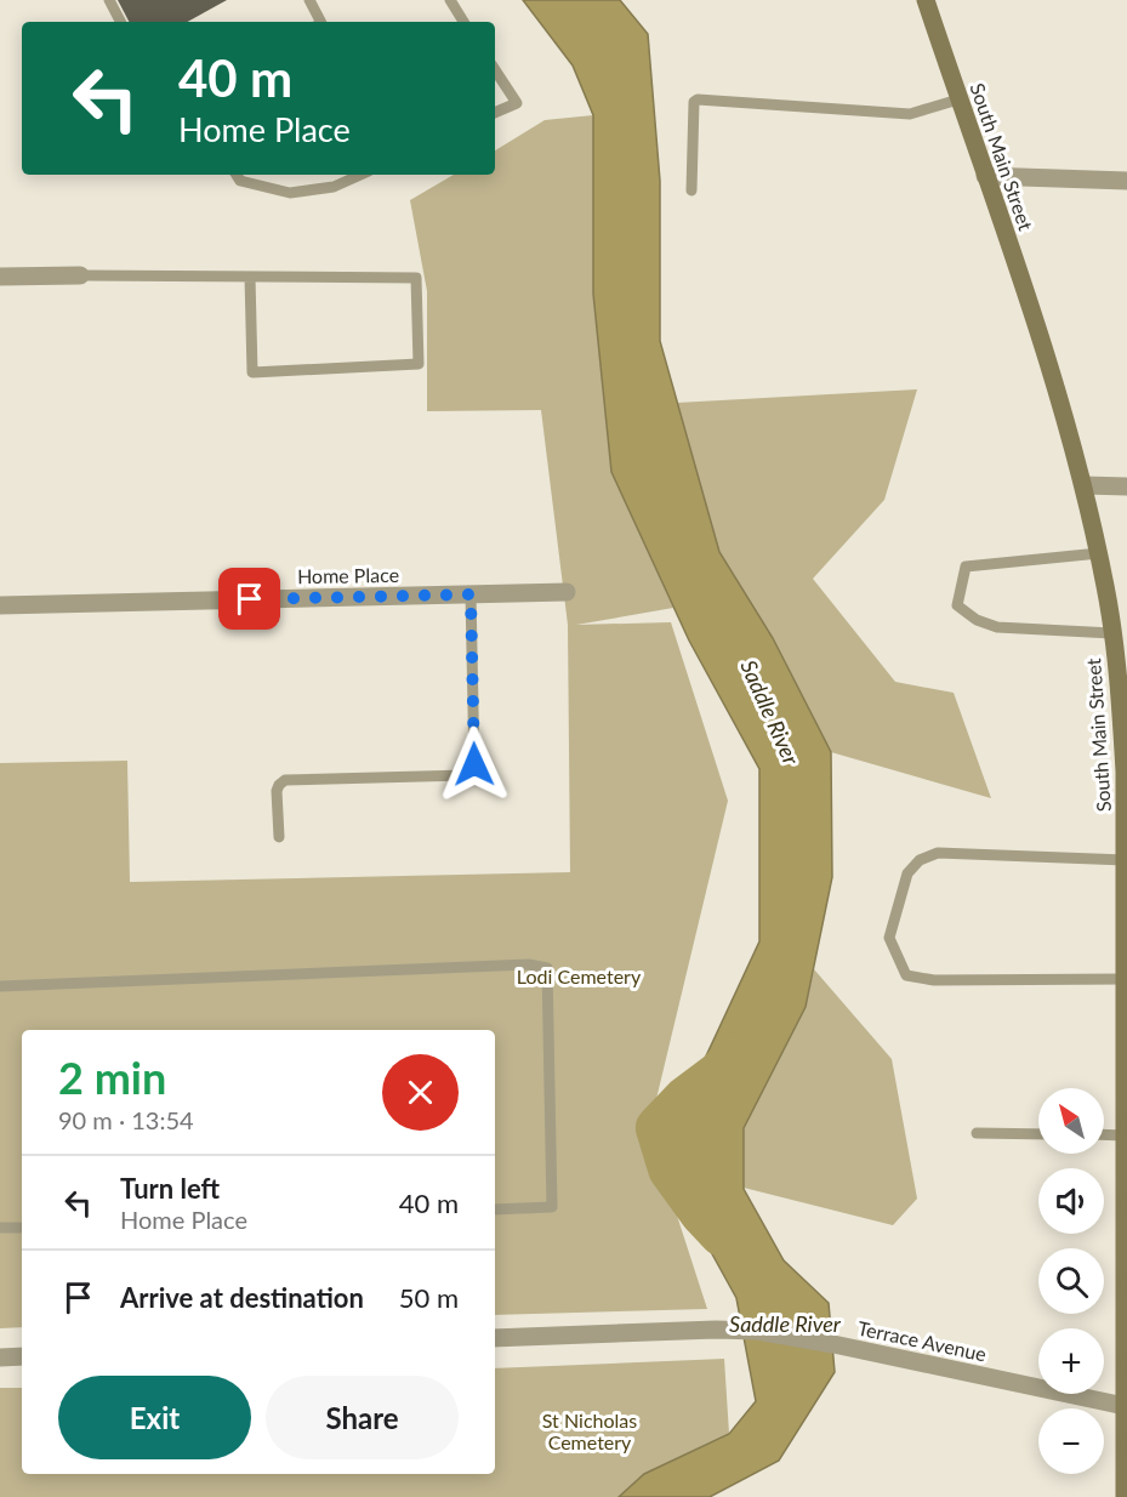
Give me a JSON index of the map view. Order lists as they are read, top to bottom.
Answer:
{
  "streets": {
    "street": ["South Main Street", "Home Place", "Terrace Avenue"]
  },
  "crossings": [
    ["South Main Street", "Terrace Avenue"]
  ],
  "water": ["Saddle River"],
  "parks": ["Lodi Cemetery", "St Nicholas Cemetery"],
  "north": "top left",
  "page": {
    "turn": ["40 m", "Home Place"],
    "heading": ["2 min", "90 m · 13:54"],
    "map_buttons": ["+", "−"],
    "list": [
      {
        "name": "Turn left",
        "note": "Home Place",
        "value": "40 m"
      },
      {
        "name": "Arrive at destination",
        "value": "50 m"
      }
    ],
    "buttons": ["Exit", "Share"]
  }
}
